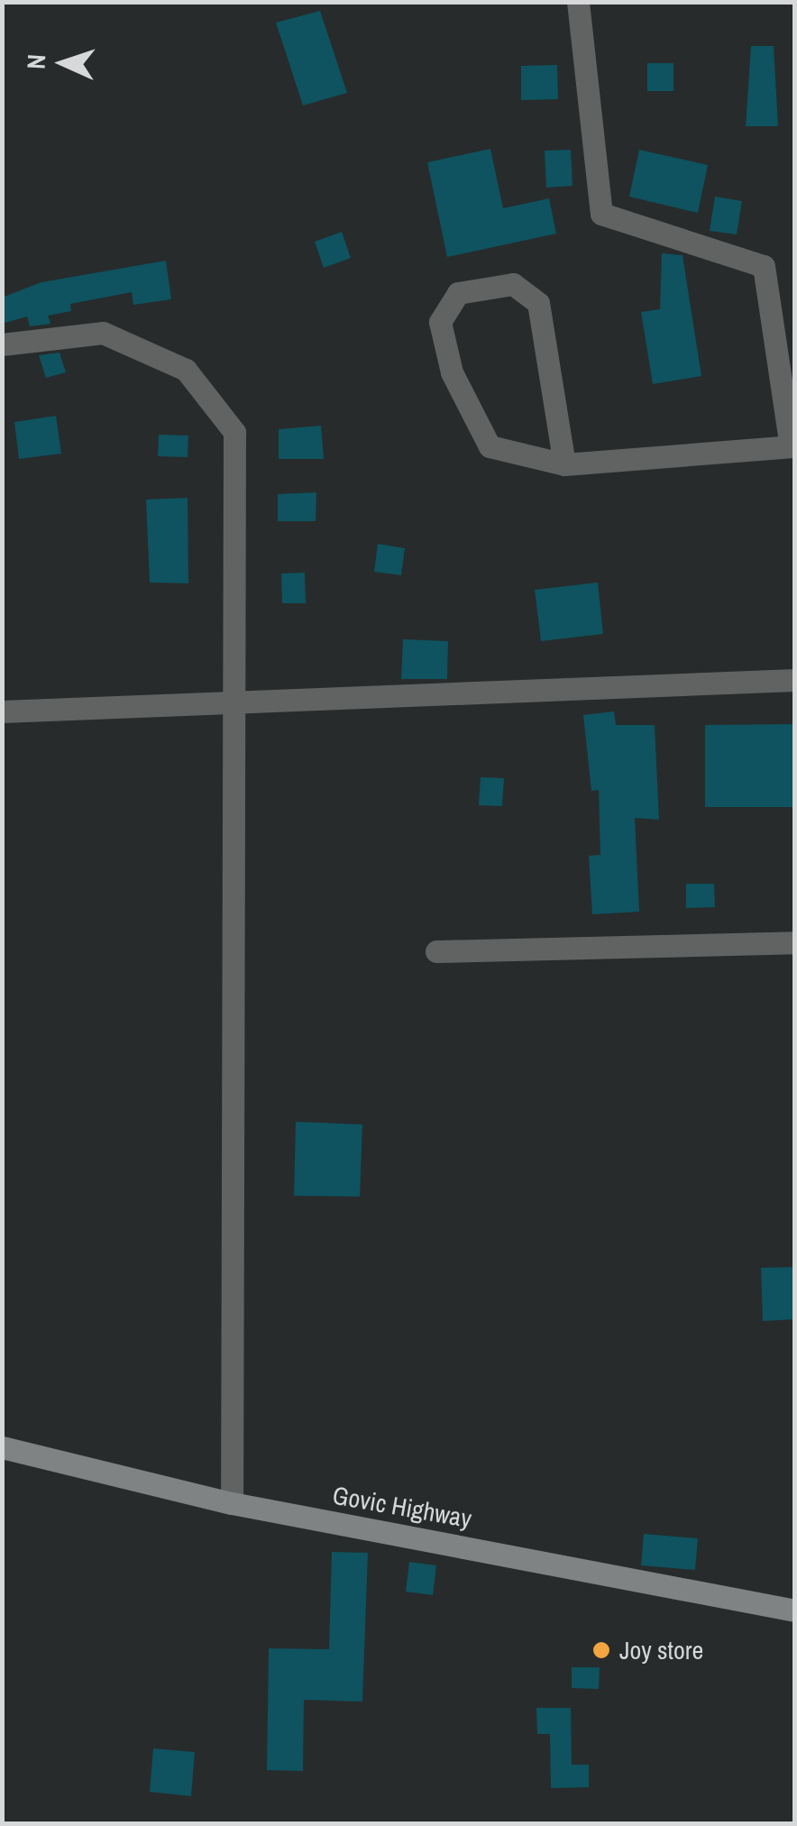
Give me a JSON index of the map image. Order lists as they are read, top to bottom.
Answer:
{
  "streets": {
    "main road": ["Govic Highway"]
  },
  "places": ["Joy store"],
  "north": "left"
}
